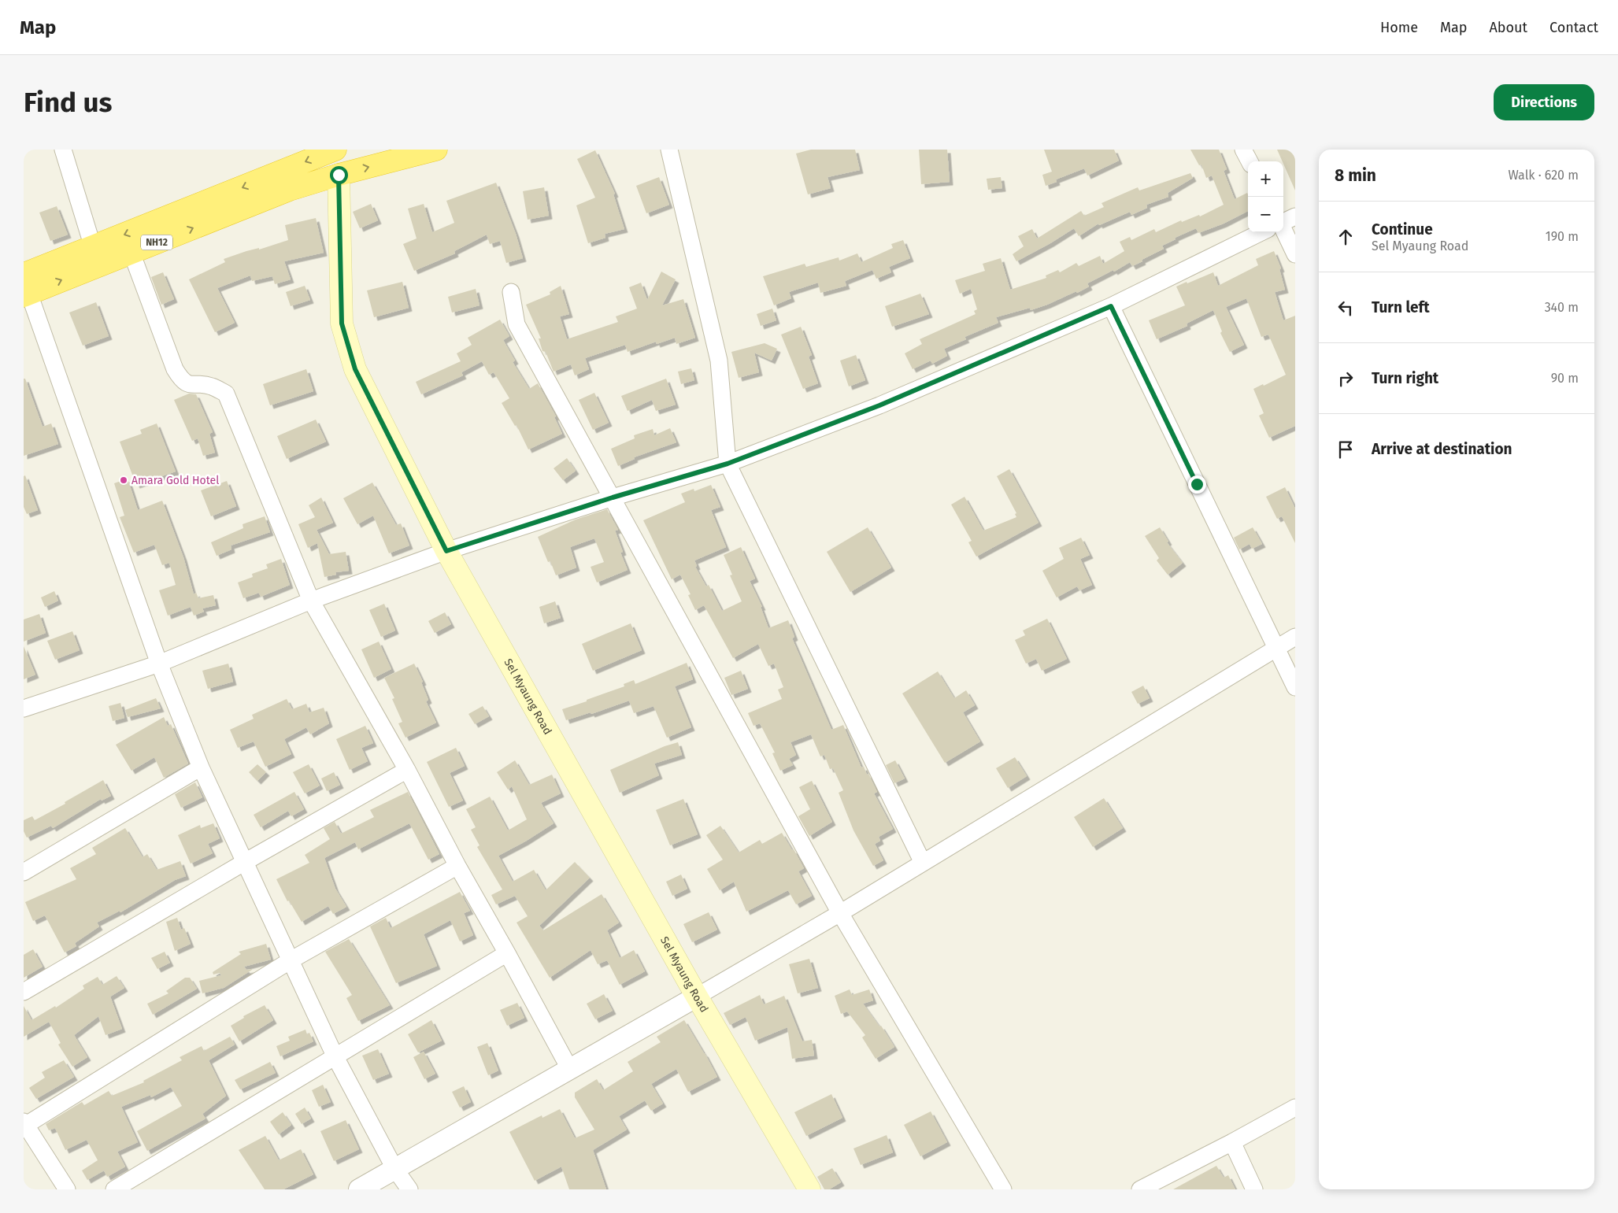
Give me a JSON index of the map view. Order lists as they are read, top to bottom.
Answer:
{
  "streets": {
    "highway": ["NH12"],
    "main road": ["Sel Myaung Road"]
  },
  "crossings": [
    ["NH12", "Sel Myaung Road"]
  ],
  "places": ["Amara Gold Hotel"],
  "page": {
    "header": "Map",
    "nav": [
      "Home",
      "Map",
      "About",
      "Contact"
    ],
    "buttons": "Directions",
    "title": "Find us",
    "heading": ["8 min", "Walk · 620 m"],
    "map_buttons": ["+", "−"],
    "list": [
      ["Continue", "Sel Myaung Road", "190 m"],
      ["Turn left", "340 m"],
      ["Turn right", "90 m"],
      "Arrive at destination"
    ]
  }
}
